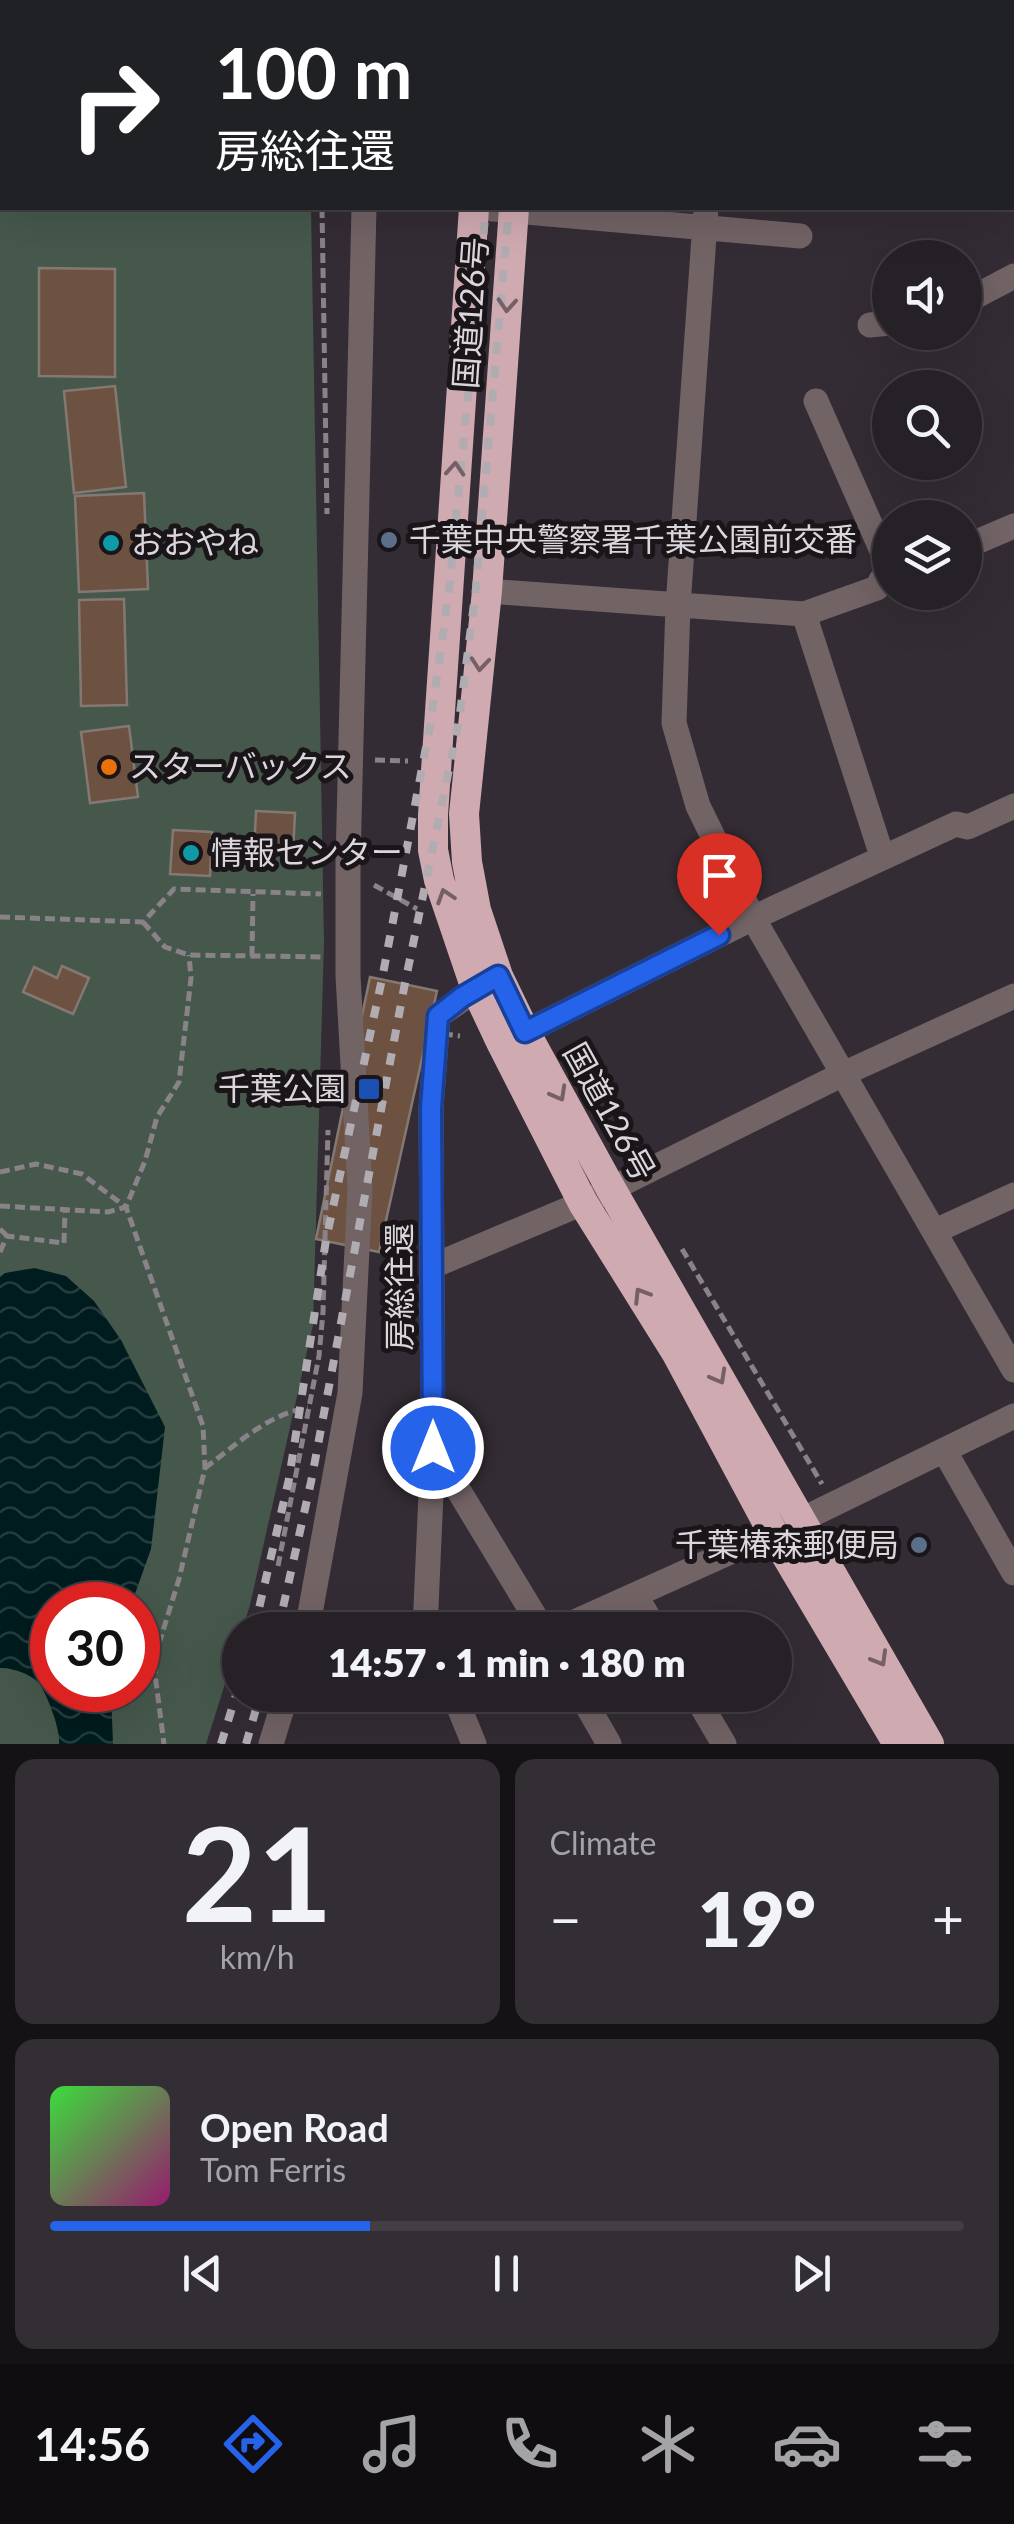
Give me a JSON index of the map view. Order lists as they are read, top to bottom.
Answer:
{
  "streets": {
    "highway": ["国道126号"],
    "street": ["房総往還"]
  },
  "crossings": [
    ["国道126号", "房総往還"]
  ],
  "places": {
    "other": [
      "千葉中央警察署千葉公園前交番",
      "おおやね",
      "スターバックス",
      "情報センター",
      "千葉椿森郵便局"
    ],
    "transit": ["千葉公園"]
  },
  "page": {
    "turn": ["100 m", "房総往還"],
    "limit": "30",
    "trip": "14:57 · 1 min · 180 m",
    "tile": [
      ["21", "km/h"],
      "Climate"
    ],
    "heat": ["−", "19°", "+"],
    "song": ["Open Road", "Tom Ferris"],
    "tabs": "14:56"
  }
}
